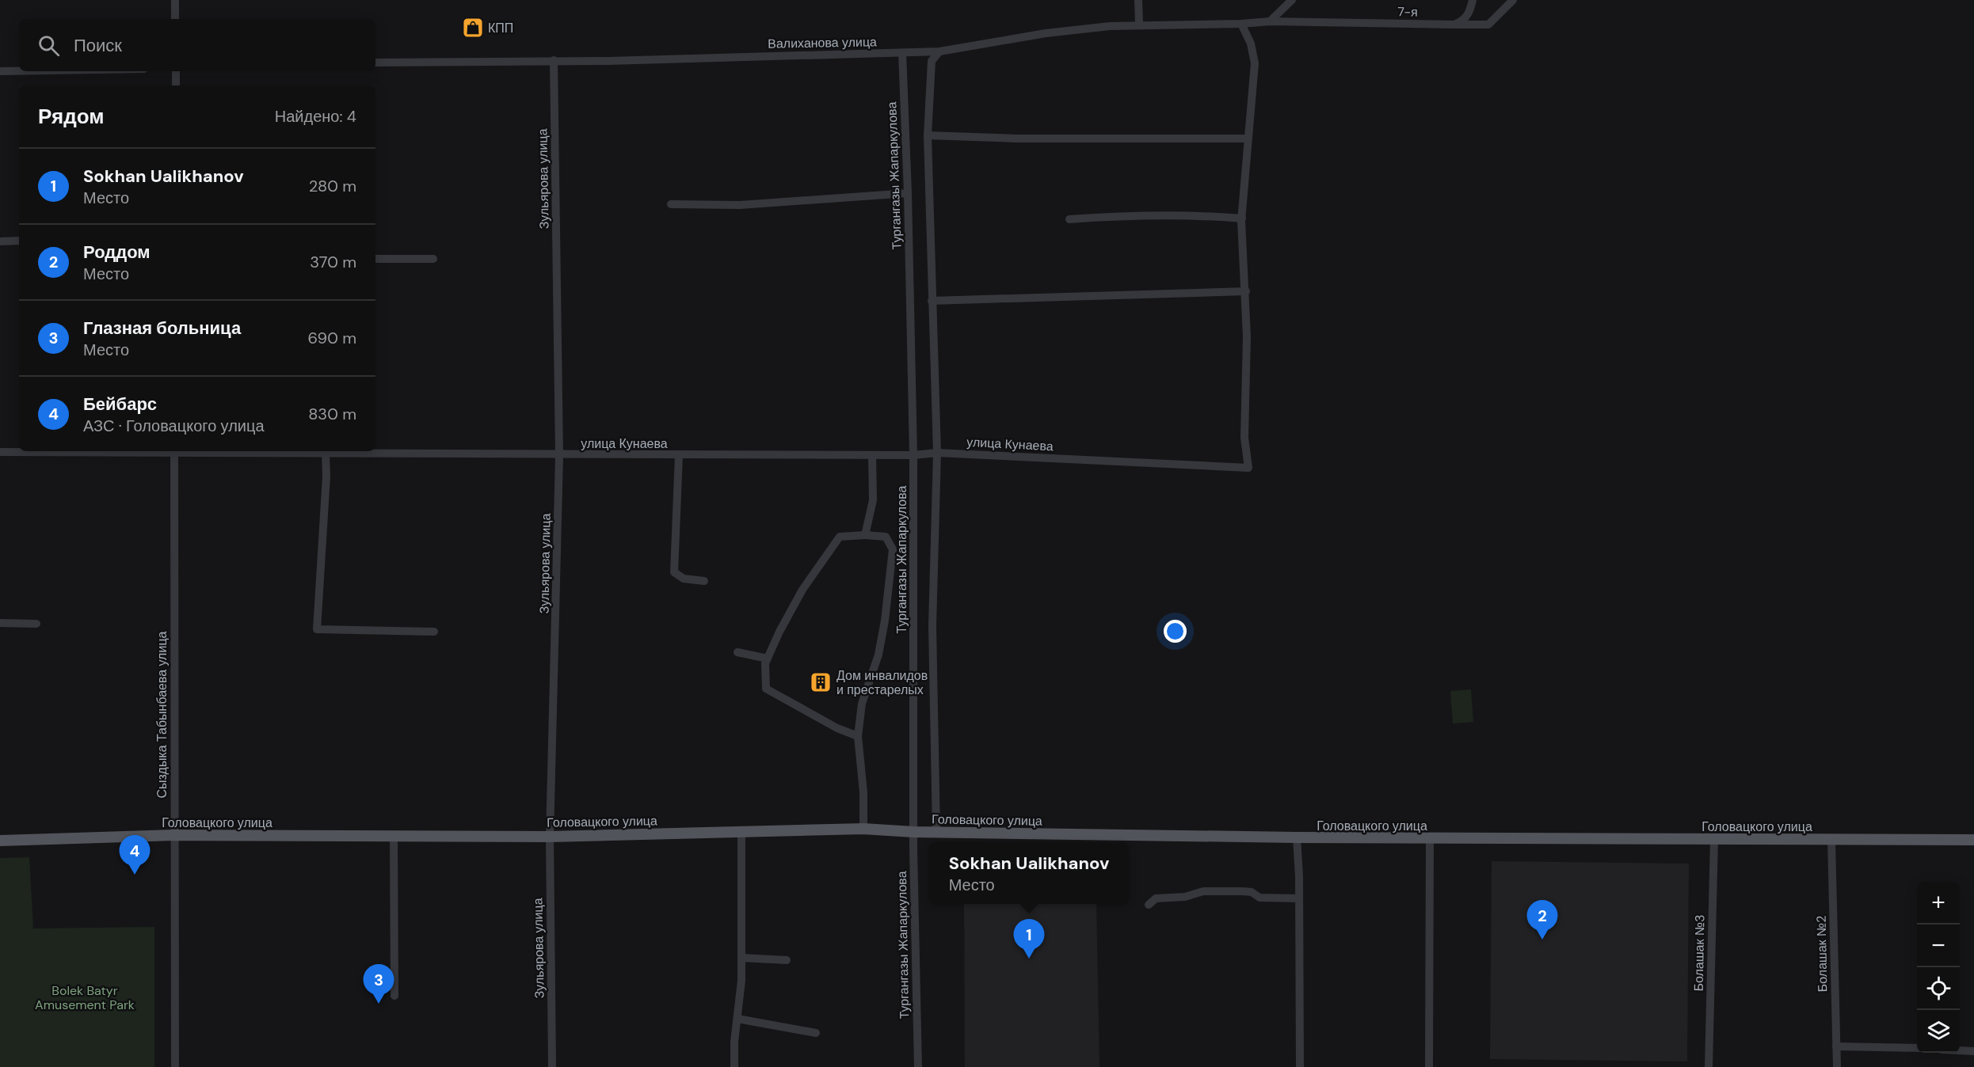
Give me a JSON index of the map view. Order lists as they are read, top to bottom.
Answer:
{
  "streets": {
    "main road": ["Головацкого улица"],
    "street": [
      "7-я",
      "Валиханова улица",
      "Тургангазы Жапаркулова",
      "Зульярова улица",
      "улица Кунаева",
      "Сыздыка Табынбаева улица",
      "Болашак №3",
      "Болашак №2"
    ]
  },
  "crossings": [
    ["7-я", "Валиханова улица"],
    ["Валиханова улица", "Тургангазы Жапаркулова"],
    ["Валиханова улица", "Зульярова улица"],
    ["Тургангазы Жапаркулова", "улица Кунаева"],
    ["Тургангазы Жапаркулова", "Головацкого улица"],
    ["Зульярова улица", "улица Кунаева"],
    ["Зульярова улица", "Головацкого улица"],
    ["улица Кунаева", "Сыздыка Табынбаева улица"],
    ["Сыздыка Табынбаева улица", "Головацкого улица"],
    ["Головацкого улица", "Болашак №3"],
    ["Головацкого улица", "Болашак №2"]
  ],
  "parks": ["Bolek Batyr Amusement Park"],
  "places": {
    "shop": ["КПП"],
    "building": ["Дом инвалидов и престарелых"]
  },
  "page": {
    "search": "Поиск",
    "heading": ["Рядом", "Найдено: 4"],
    "list": [
      {
        "mark": "1",
        "name": "Sokhan Ualikhanov",
        "note": "Место",
        "value": "280 m"
      },
      {
        "mark": "2",
        "name": "Роддом",
        "note": "Место",
        "value": "370 m"
      },
      {
        "mark": "3",
        "name": "Глазная больница",
        "note": "Место",
        "value": "690 m"
      },
      {
        "mark": "4",
        "name": "Бейбарс",
        "note": "АЗС · Головацкого улица",
        "value": "830 m"
      }
    ],
    "pins": [
      "4",
      "2",
      "1",
      "3"
    ],
    "popup": ["Sokhan Ualikhanov", "Место"],
    "map_buttons": ["+", "−"]
  }
}
